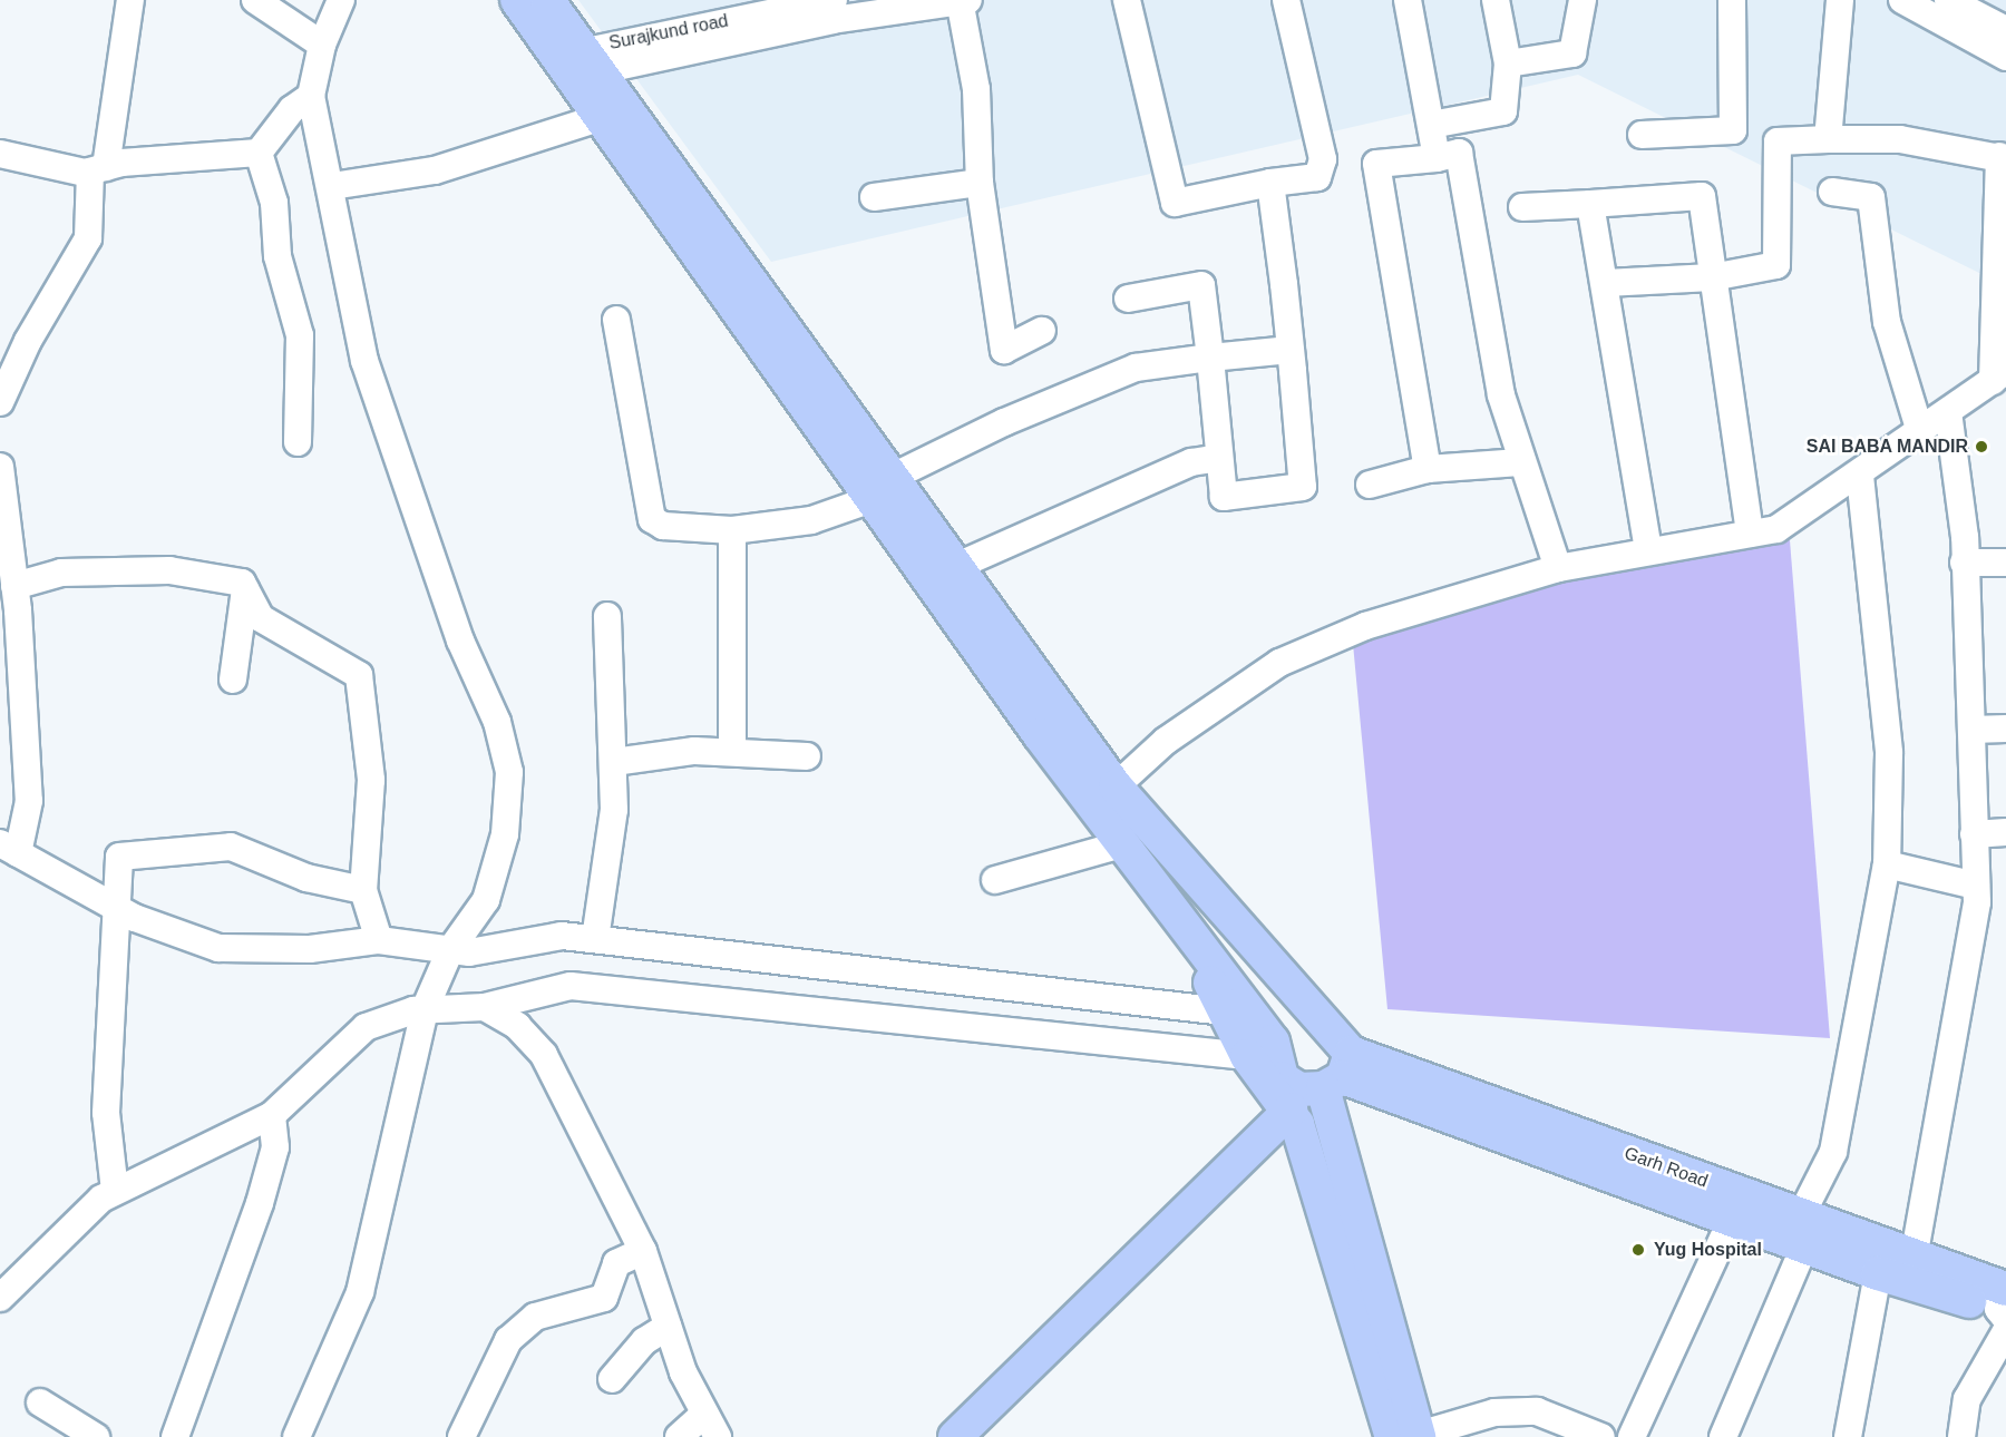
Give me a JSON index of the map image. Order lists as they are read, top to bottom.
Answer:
{
  "streets": {
    "main road": ["Garh Road"],
    "street": ["Surajkund road"]
  },
  "places": ["SAI BABA MANDIR", "Yug Hospital"]
}
